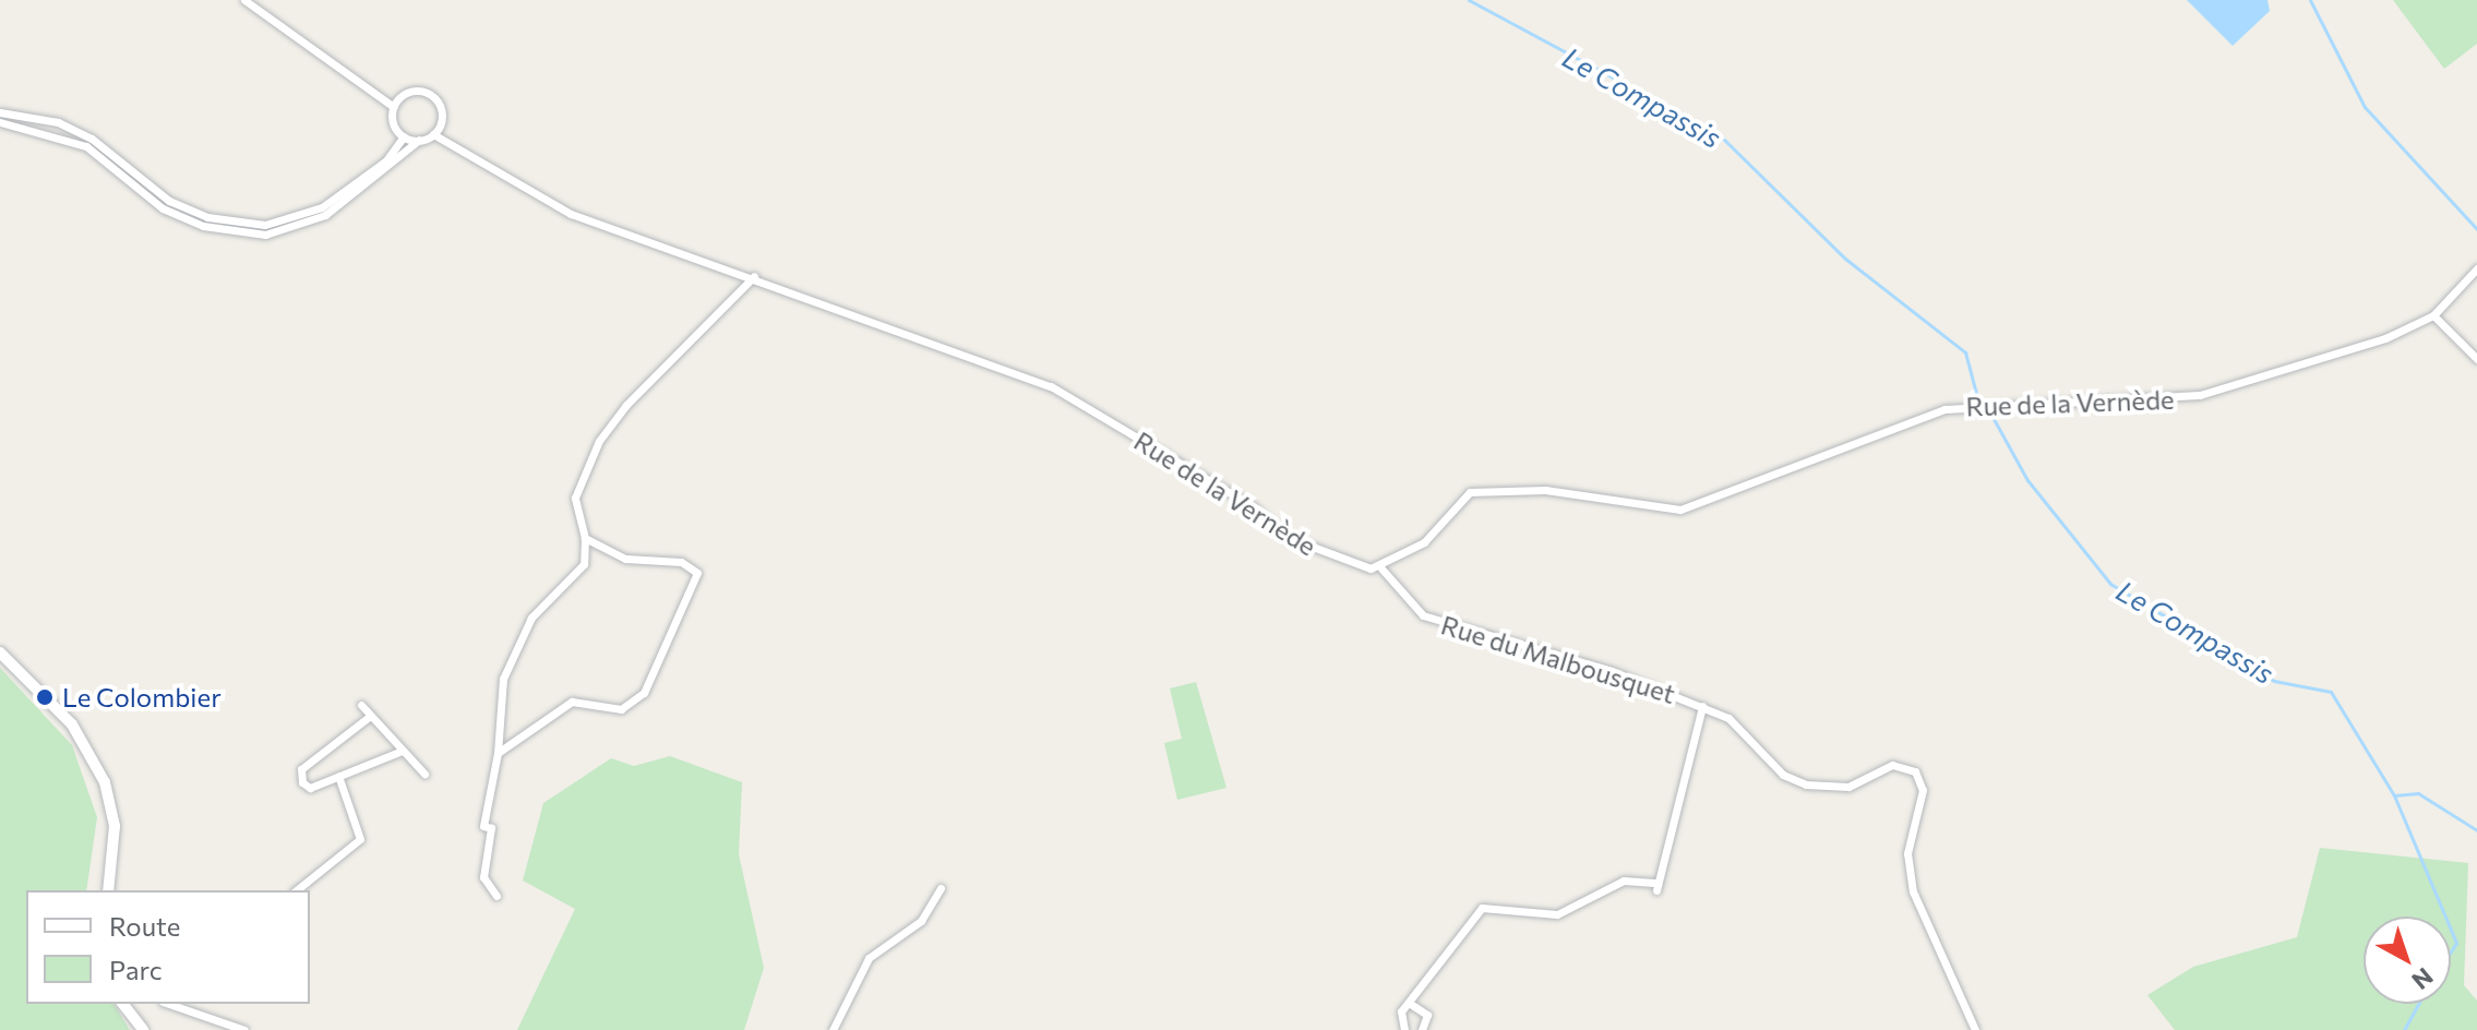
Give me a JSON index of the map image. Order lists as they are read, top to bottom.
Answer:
{
  "streets": {
    "street": ["Rue de la Vernède", "Rue du Malbousquet"]
  },
  "crossings": [
    ["Rue de la Vernède", "Rue du Malbousquet"]
  ],
  "water": ["Le Compassis"],
  "places": ["Le Colombier"],
  "legend": ["Route", "Parc"],
  "north": "bottom right"
}
